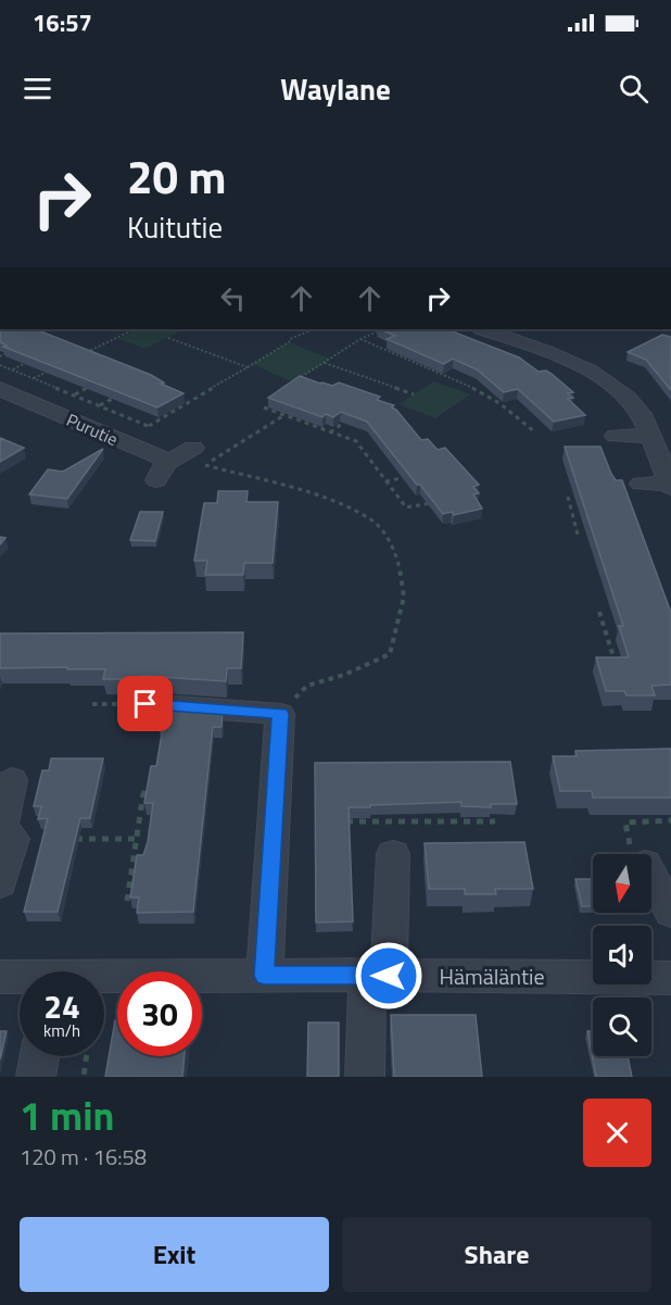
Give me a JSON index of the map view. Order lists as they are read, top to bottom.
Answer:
{
  "streets": {
    "street": ["Purutie", "Hämäläntie"]
  },
  "north": "bottom",
  "page": {
    "status": "16:57",
    "header": "Waylane",
    "turn": ["20 m", "Kuitutie"],
    "speed": "24 km/h",
    "limit": "30",
    "heading": ["1 min", "120 m · 16:58"],
    "buttons": ["Exit", "Share"]
  }
}
